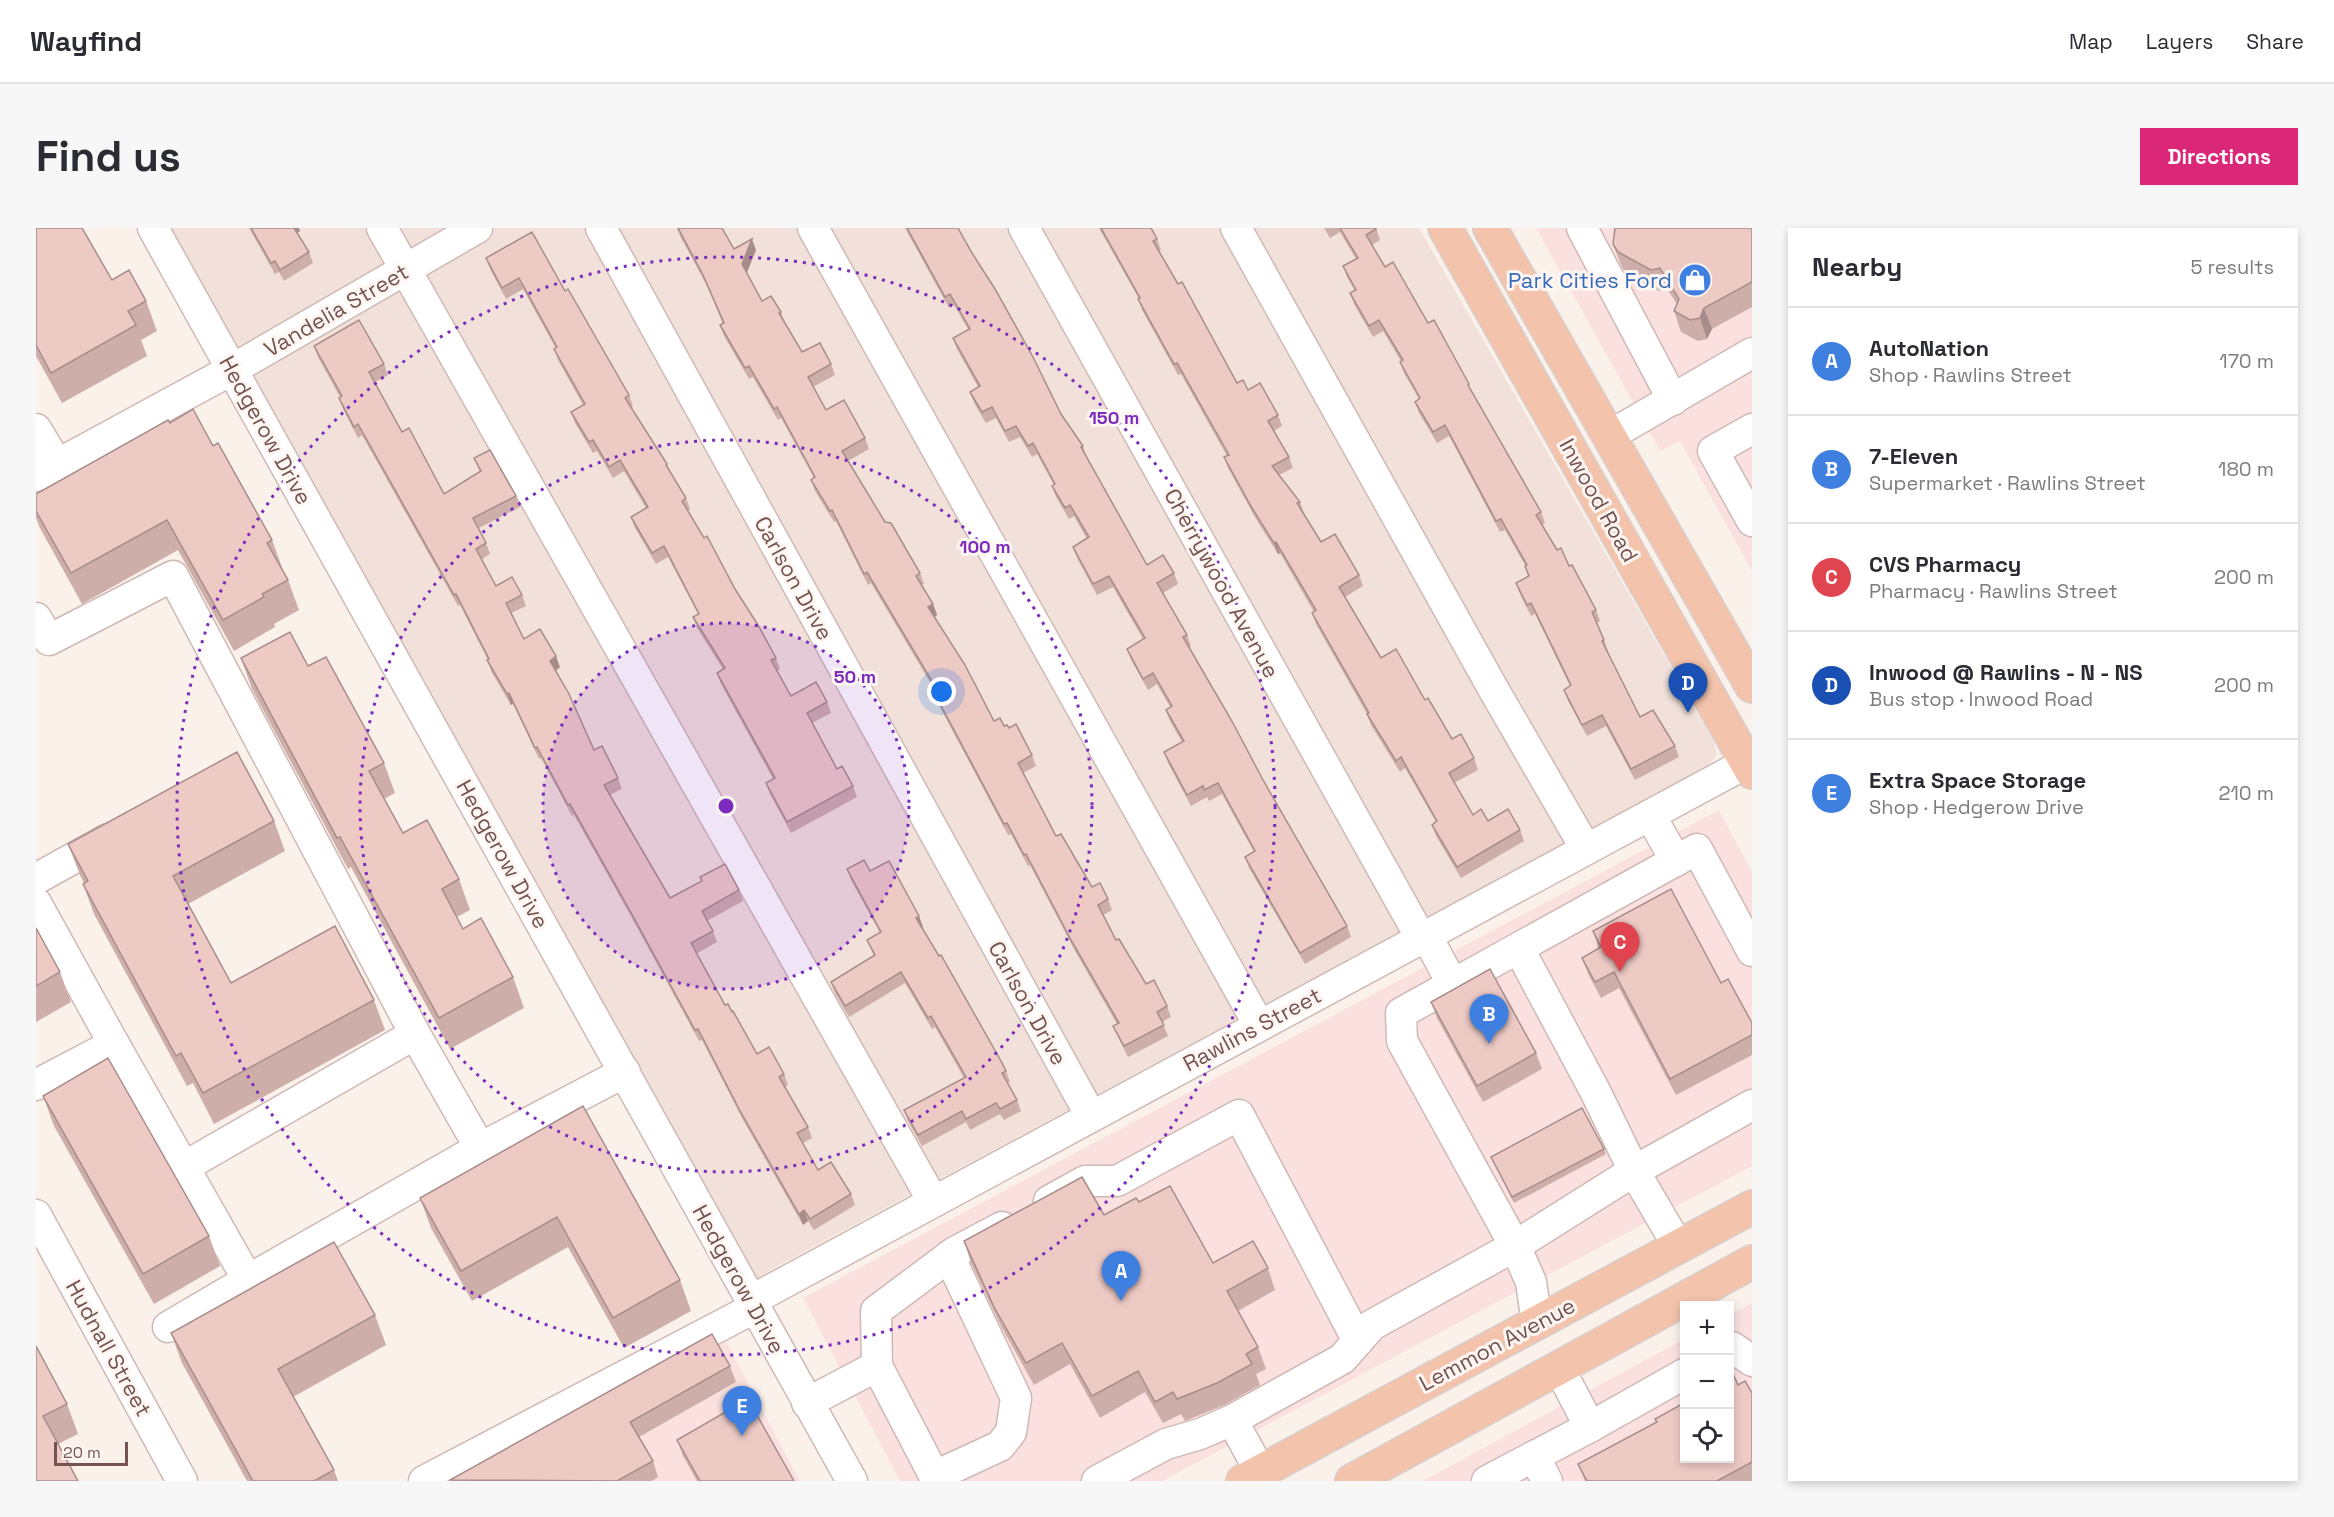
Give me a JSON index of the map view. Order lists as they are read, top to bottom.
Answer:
{
  "streets": {
    "main road": ["Inwood Road", "Lemmon Avenue"],
    "street": [
      "Vandelia Street",
      "Hedgerow Drive",
      "Carlson Drive",
      "Cherrywood Avenue",
      "Rawlins Street",
      "Hudnall Street"
    ]
  },
  "crossings": [
    ["Vandelia Street", "Hedgerow Drive"],
    ["Hedgerow Drive", "Rawlins Street"],
    ["Inwood Road", "Rawlins Street"],
    ["Carlson Drive", "Rawlins Street"],
    ["Cherrywood Avenue", "Rawlins Street"]
  ],
  "places": {
    "shop": ["Park Cities Ford"]
  },
  "scale_bar": "20 m",
  "page": {
    "header": "Wayfind",
    "nav": ["Map", "Layers", "Share"],
    "buttons": "Directions",
    "title": "Find us",
    "heading": ["Nearby", "5 results"],
    "list": [
      {
        "mark": "A",
        "name": "AutoNation",
        "note": "Shop · Rawlins Street",
        "value": "170 m"
      },
      {
        "mark": "B",
        "name": "7-Eleven",
        "note": "Supermarket · Rawlins Street",
        "value": "180 m"
      },
      {
        "mark": "C",
        "name": "CVS Pharmacy",
        "note": "Pharmacy · Rawlins Street",
        "value": "200 m"
      },
      {
        "mark": "D",
        "name": "Inwood @ Rawlins - N - NS",
        "note": "Bus stop · Inwood Road",
        "value": "200 m"
      },
      {
        "mark": "E",
        "name": "Extra Space Storage",
        "note": "Shop · Hedgerow Drive",
        "value": "210 m"
      }
    ],
    "pins": [
      "D",
      "C",
      "B",
      "A",
      "E"
    ],
    "map_buttons": ["+", "−"],
    "scale": "20 m"
  },
  "rings": ["150 m", "100 m", "50 m"]
}
